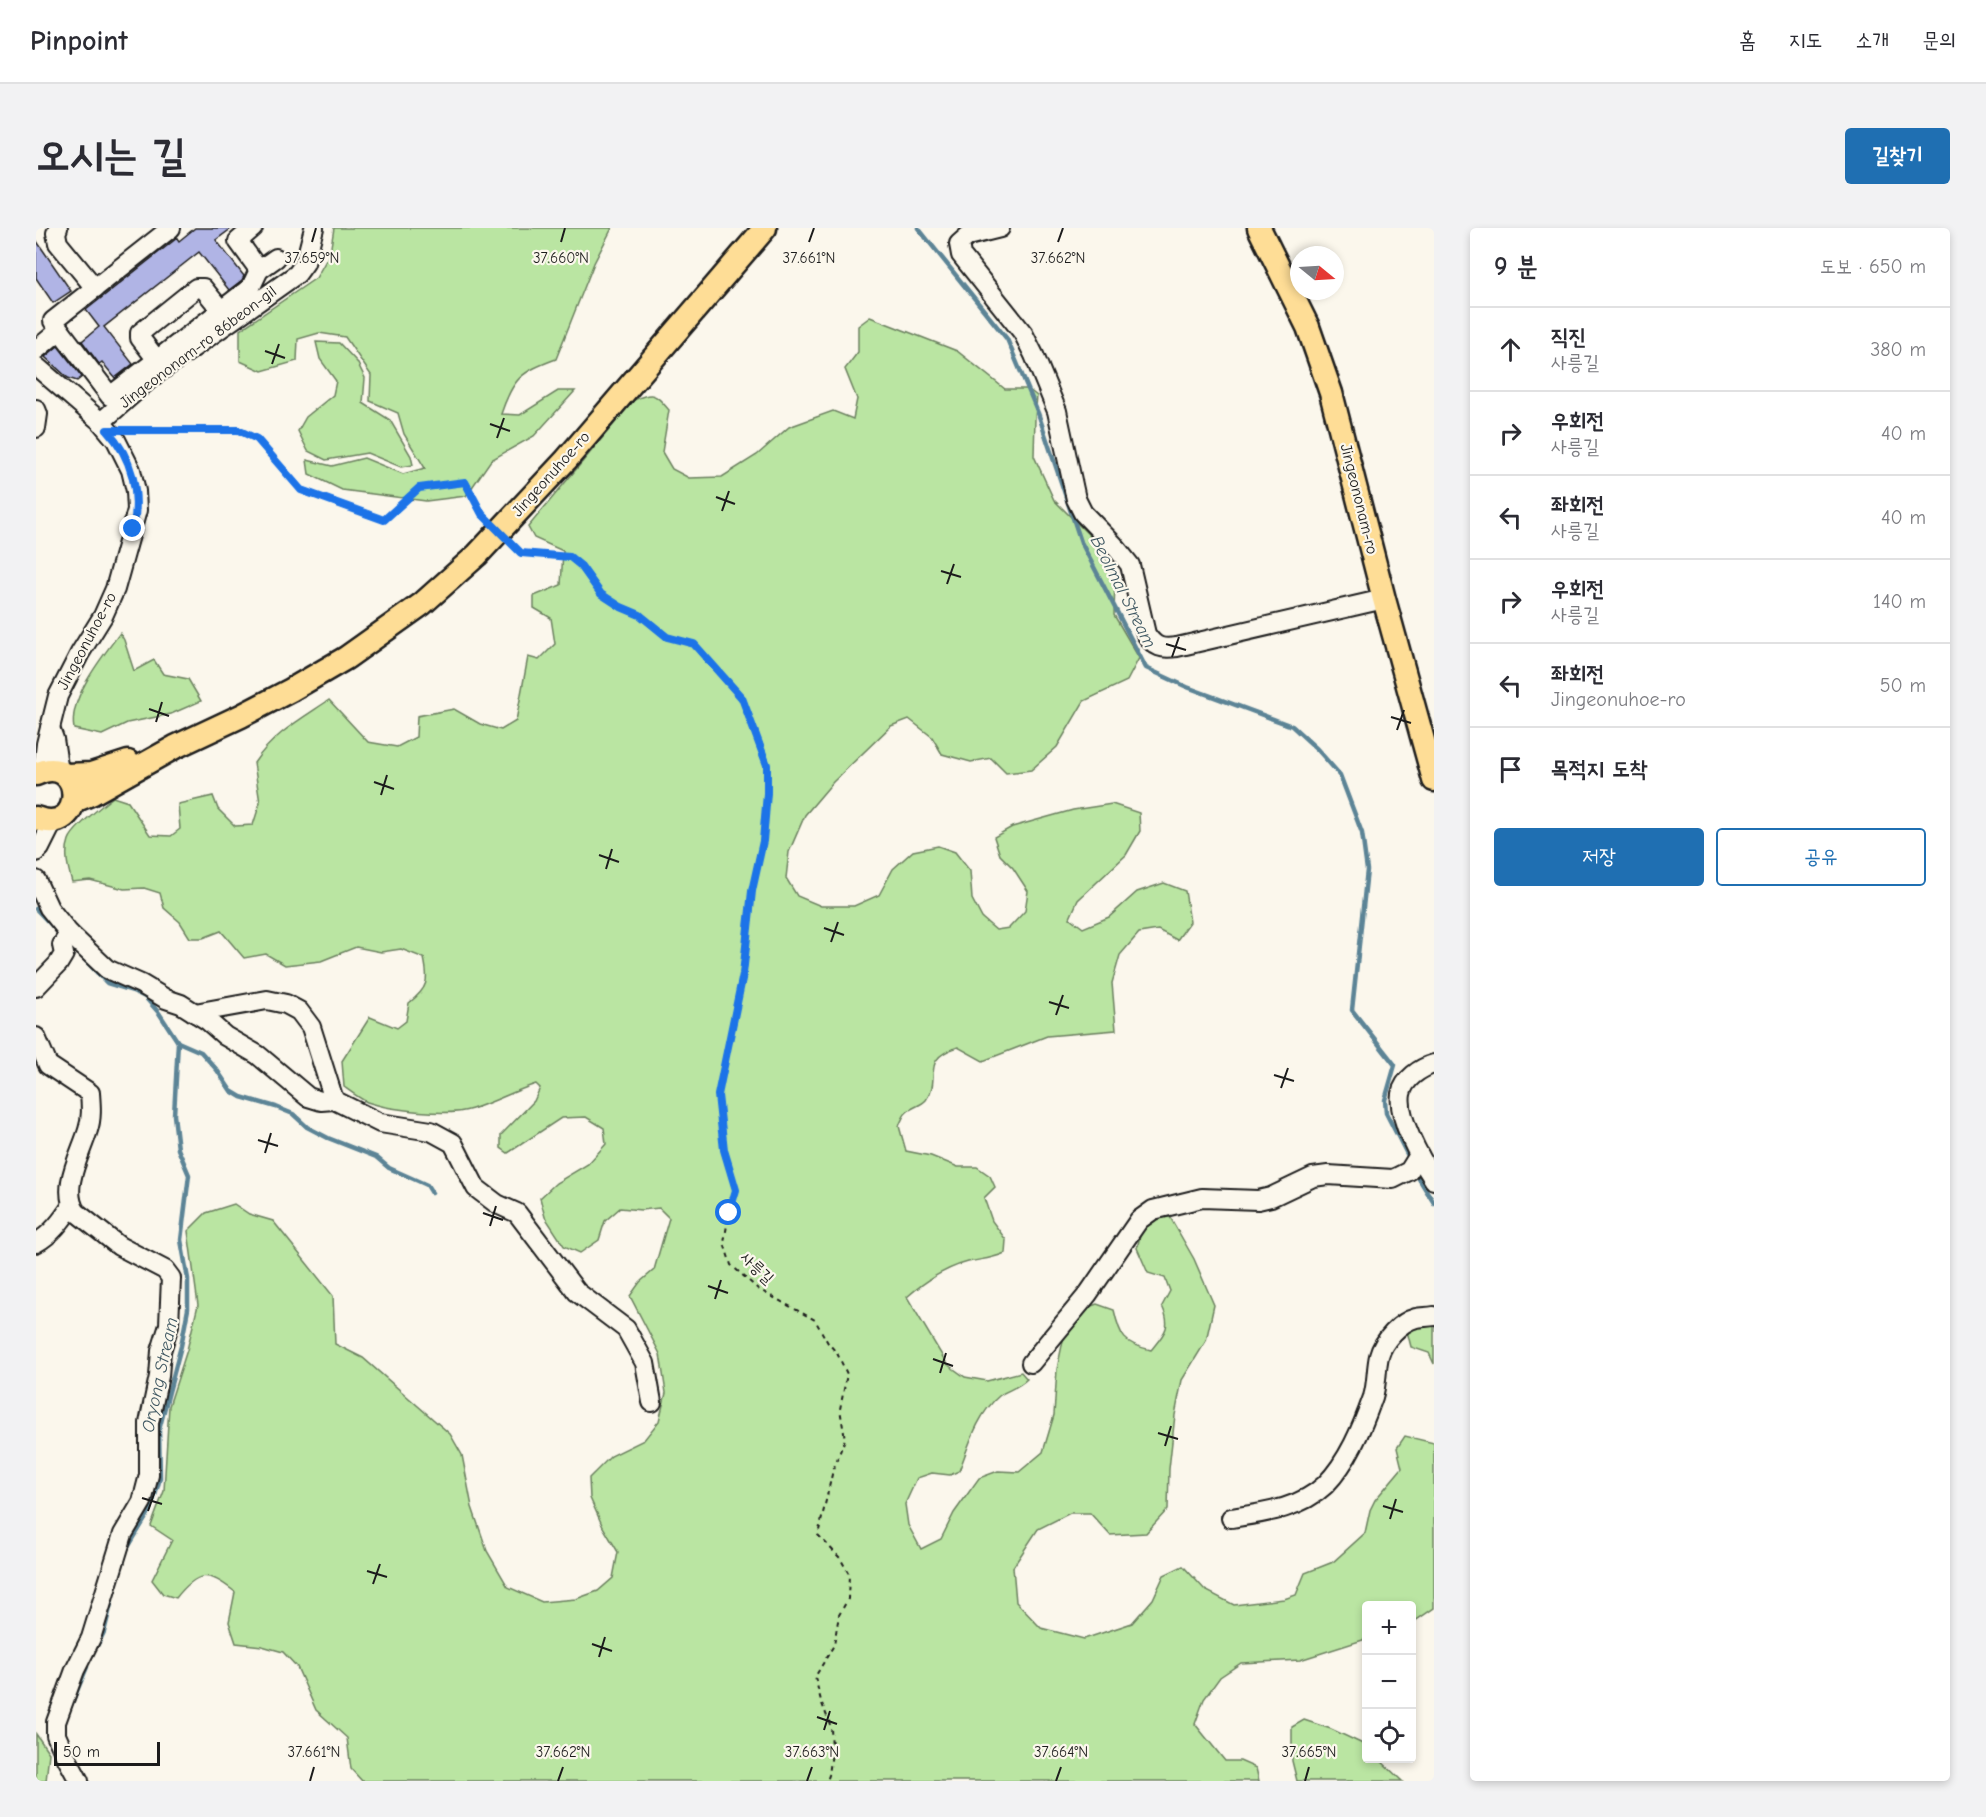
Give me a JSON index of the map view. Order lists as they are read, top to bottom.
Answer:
{
  "streets": {
    "main road": ["Jingeonuhoe-ro", "Jingeononam-ro"],
    "street": ["Jingeononam-ro 86beon-gil"],
    "path": ["사릉길"]
  },
  "crossings": [
    ["Jingeononam-ro 86beon-gil", "Jingeonuhoe-ro"],
    ["Jingeononam-ro 86beon-gil", "사릉길"],
    ["Jingeonuhoe-ro", "사릉길"]
  ],
  "water": ["Beolmal Stream", "Oryong Stream"],
  "scale_bar": "50 m",
  "north": "right",
  "page": {
    "header": "Pinpoint",
    "nav": [
      "홈",
      "지도",
      "소개",
      "문의"
    ],
    "buttons": [
      "길찾기",
      ["저장", "공유"]
    ],
    "title": "오시는 길",
    "heading": ["9 분", "도보 · 650 m"],
    "list": [
      ["직진", "사릉길", "380 m"],
      ["우회전", "사릉길", "40 m"],
      ["좌회전", "사릉길", "40 m"],
      ["우회전", "사릉길", "140 m"],
      ["좌회전", "Jingeonuhoe-ro", "50 m"],
      "목적지 도착"
    ],
    "map_buttons": ["+", "−"],
    "scale": "50 m"
  },
  "coordinates": [
    "37.659°N",
    "37.660°N",
    "37.661°N",
    "37.662°N",
    "37.663°N",
    "37.664°N",
    "37.665°N"
  ]
}
